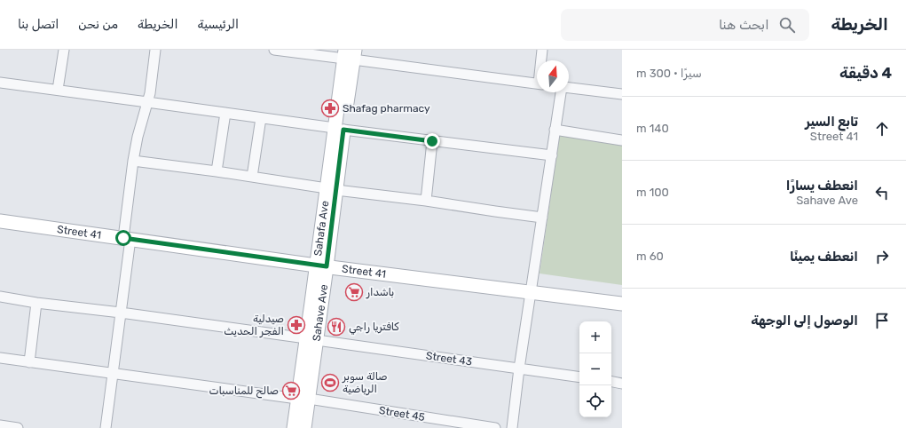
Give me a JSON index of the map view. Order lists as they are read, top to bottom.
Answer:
{
  "streets": {
    "main road": ["Street 41", "Sahave Ave"],
    "street": ["Street 43", "Street 45"]
  },
  "crossings": [
    ["Street 41", "Sahave Ave"],
    ["Sahave Ave", "Street 43"],
    ["Sahave Ave", "Street 45"]
  ],
  "places": {
    "pharmacy": ["Shafag pharmacy", "صيدلية الفجر الحديث"],
    "supermarket": ["باشدار", "صالح للمناسبات"],
    "restaurant": ["كافتريا راجي"],
    "sports": ["صالة سوبر الرياضية"]
  },
  "north": "top",
  "page": {
    "header": "الخريطة",
    "search": "ابحث هنا",
    "nav": [
      "الرئيسية",
      "الخريطة",
      "من نحن",
      "اتصل بنا"
    ],
    "heading": ["4 دقيقة", "سيرًا · 300 m"],
    "list": [
      ["تابع السير", "Street 41", "140 m"],
      ["انعطف يسارًا", "Sahave Ave", "100 m"],
      ["انعطف يمينًا", "60 m"],
      "الوصول إلى الوجهة"
    ],
    "map_buttons": ["+", "−"]
  }
}
